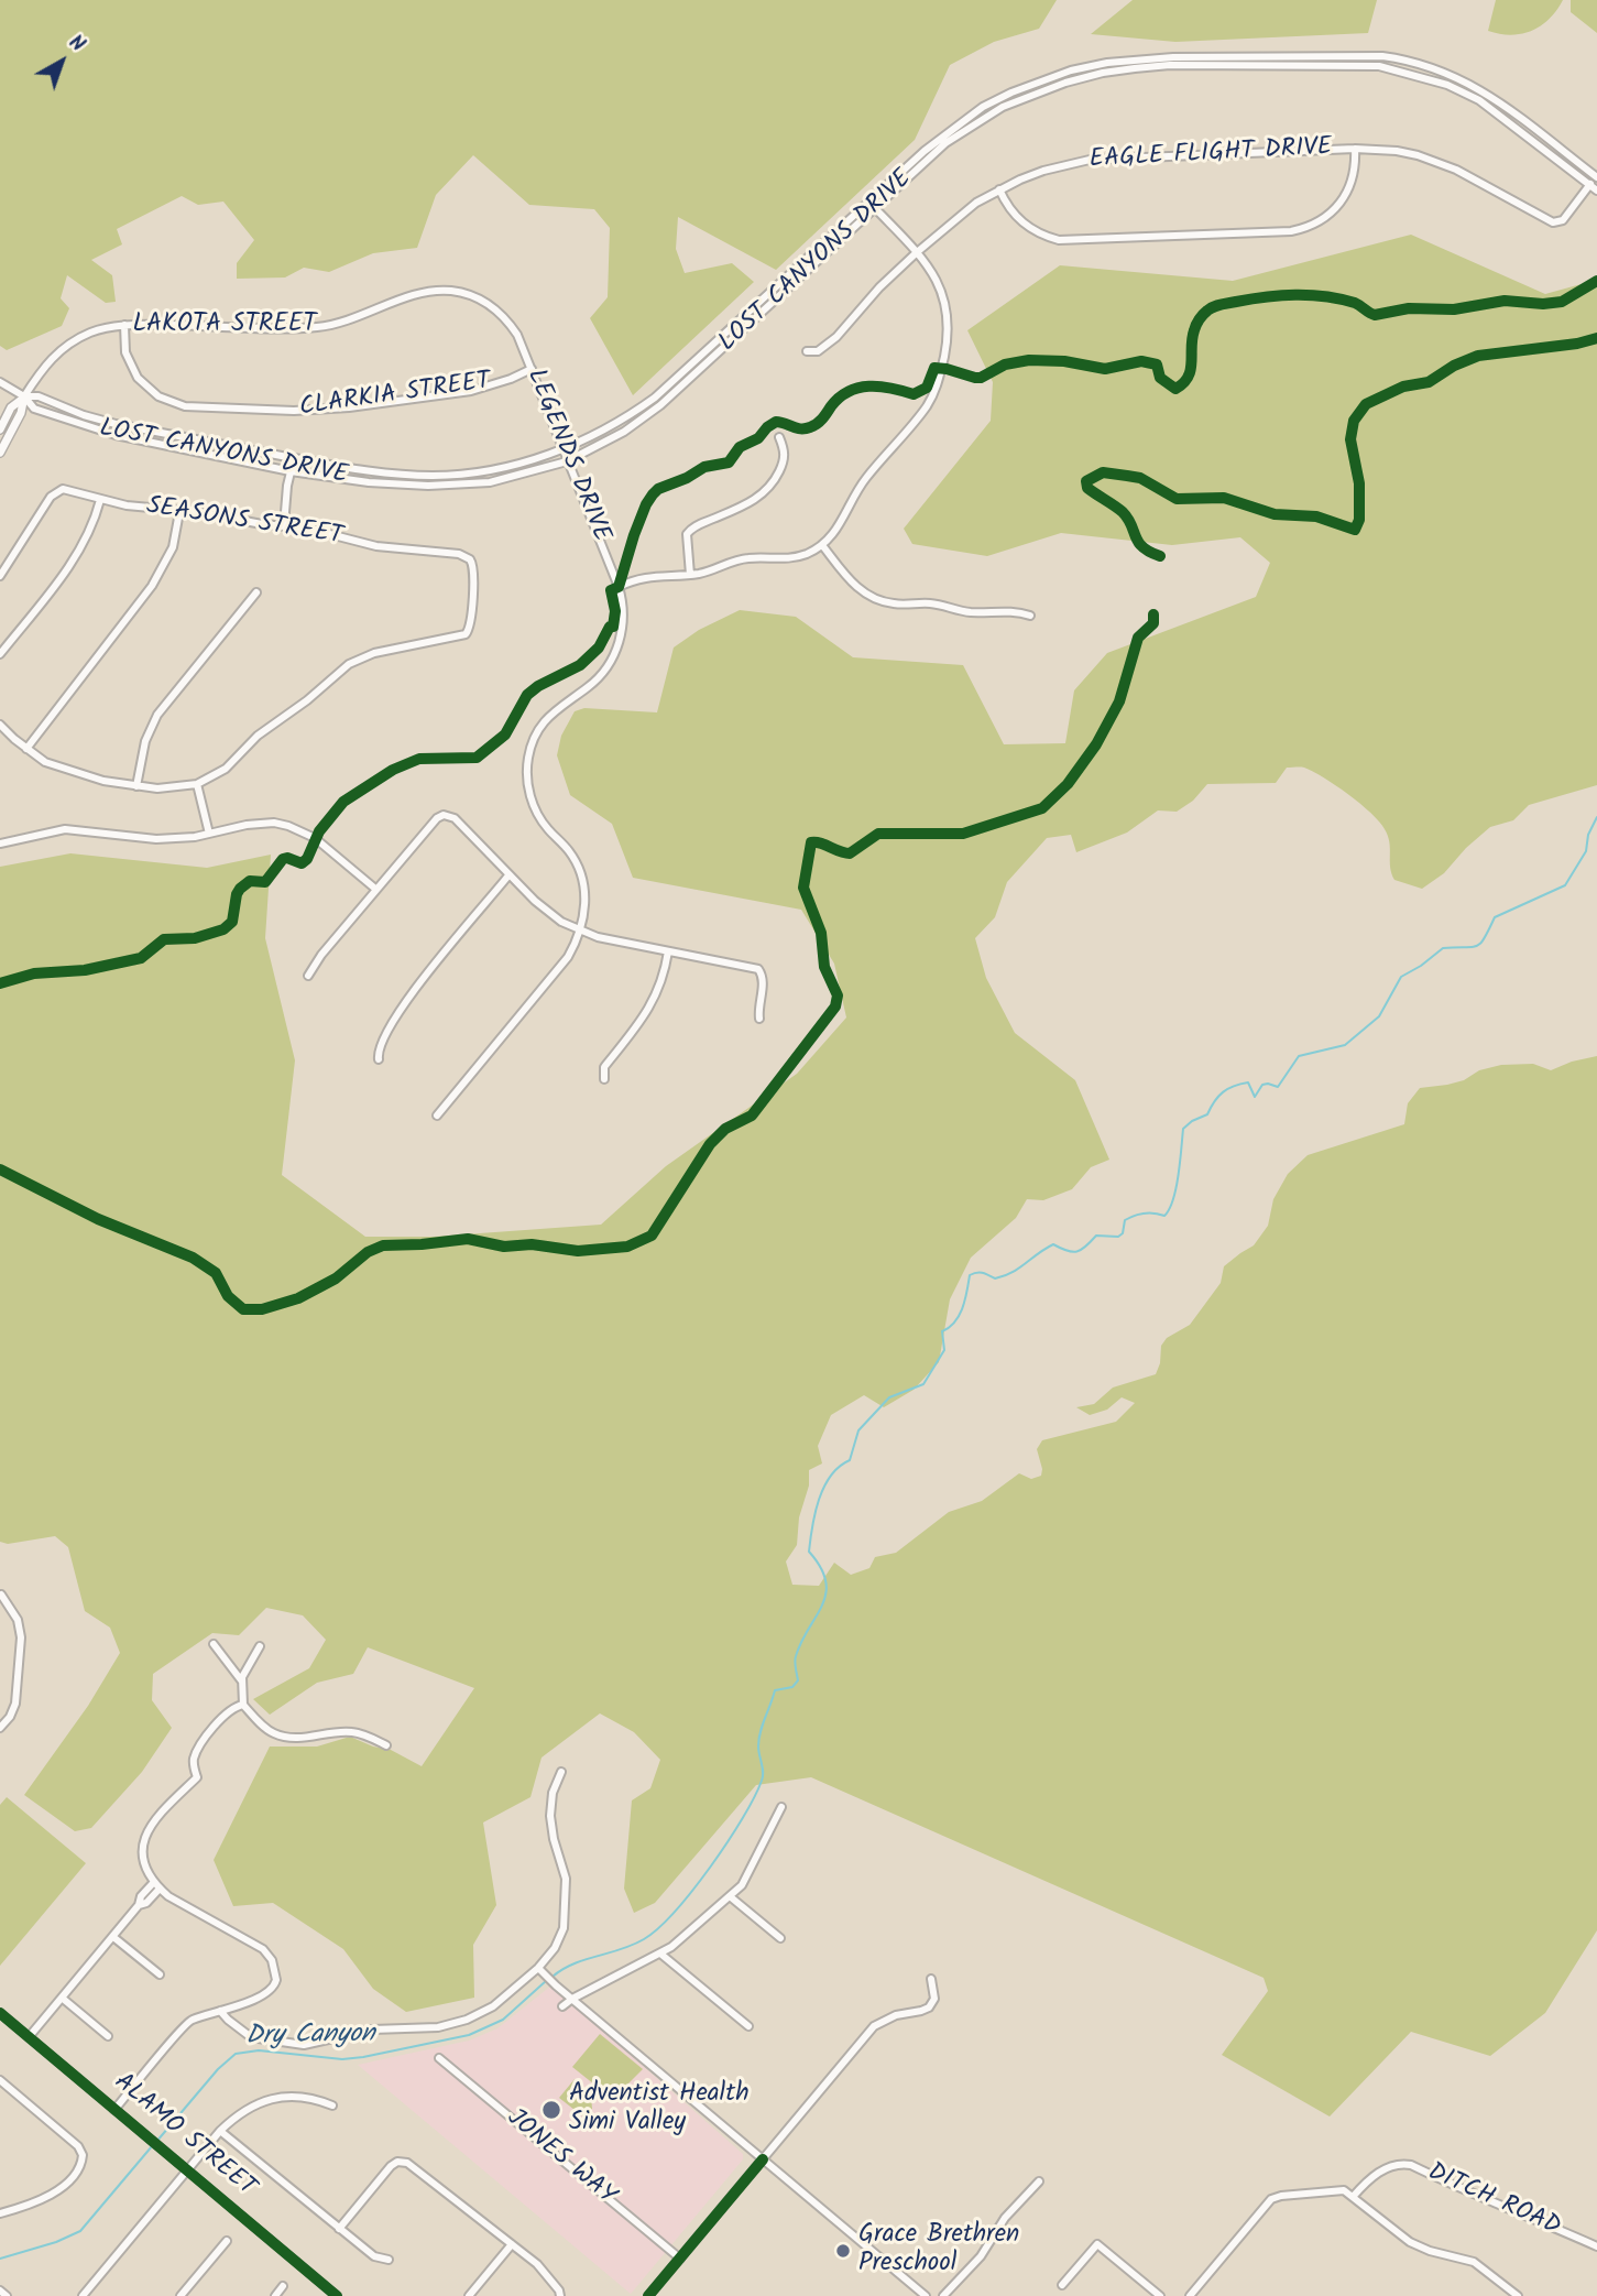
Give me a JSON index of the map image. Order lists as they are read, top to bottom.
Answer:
{
  "streets": {
    "main road": ["ALAMO STREET"],
    "street": [
      "EAGLE FLIGHT DRIVE",
      "LOST CANYONS DRIVE",
      "LAKOTA STREET",
      "CLARKIA STREET",
      "LEGENDS DRIVE",
      "SEASONS STREET",
      "JONES WAY",
      "DITCH ROAD"
    ]
  },
  "crossings": [
    ["EAGLE FLIGHT DRIVE", "LOST CANYONS DRIVE"],
    ["LOST CANYONS DRIVE", "LAKOTA STREET"],
    ["LOST CANYONS DRIVE", "LEGENDS DRIVE"],
    ["LAKOTA STREET", "CLARKIA STREET"],
    ["LAKOTA STREET", "LEGENDS DRIVE"],
    ["CLARKIA STREET", "LEGENDS DRIVE"]
  ],
  "water": ["Dry Canyon"],
  "places": ["Adventist Health Simi Valley", "Grace Brethren Preschool"],
  "north": "top right"
}
